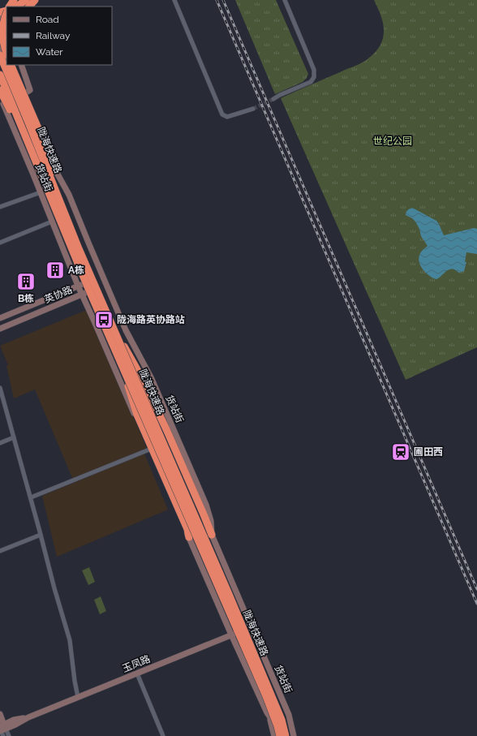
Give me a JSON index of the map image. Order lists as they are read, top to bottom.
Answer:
{
  "streets": {
    "highway": ["陇海快速路"],
    "street": ["货站街", "英协路", "玉凤路"]
  },
  "crossings": [
    ["货站街", "英协路"],
    ["货站街", "玉凤路"]
  ],
  "parks": ["世纪公园"],
  "places": {
    "building": ["A栋", "B栋"],
    "bus stop": ["陇海路英协路站"],
    "station": ["圃田西"]
  },
  "legend": ["Road", "Railway", "Water"]
}
